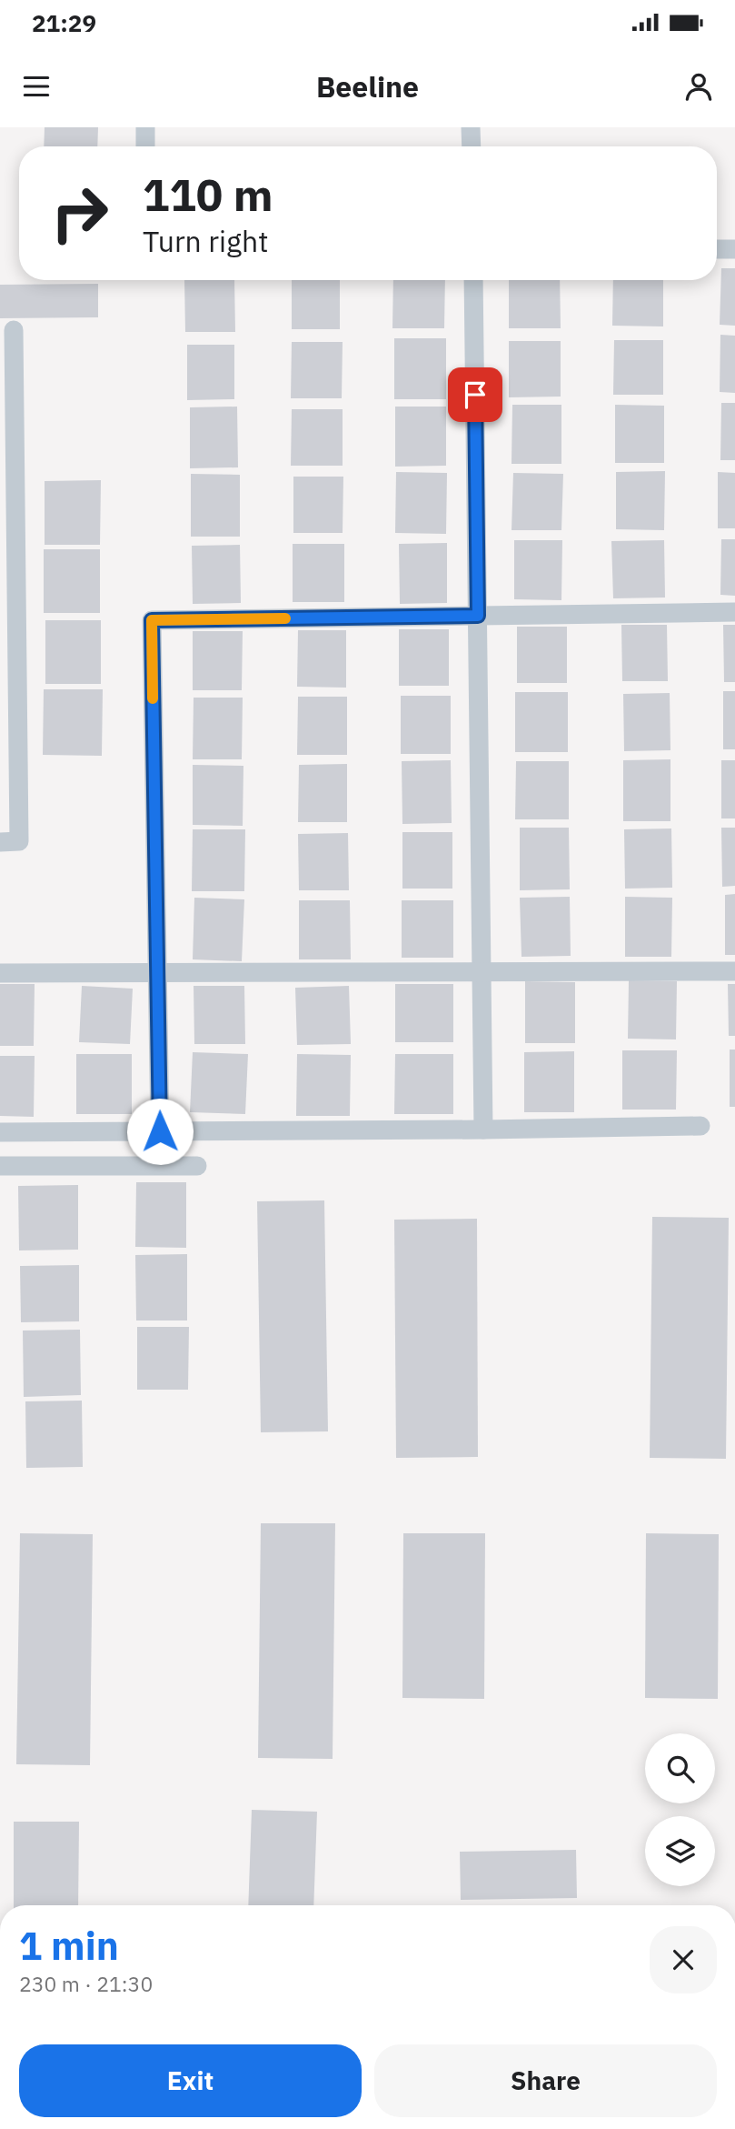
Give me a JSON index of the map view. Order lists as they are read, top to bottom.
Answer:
{
  "page": {
    "status": "21:29",
    "header": "Beeline",
    "turn": ["110 m", "Turn right"],
    "heading": ["1 min", "230 m · 21:30"],
    "buttons": ["Exit", "Share"]
  }
}
